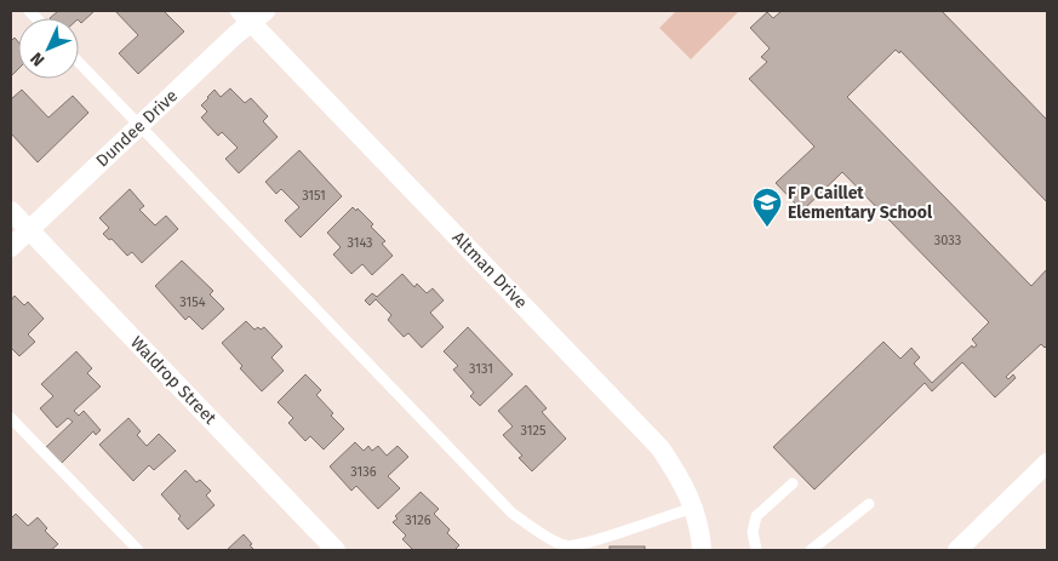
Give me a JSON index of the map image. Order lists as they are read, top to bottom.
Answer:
{
  "streets": {
    "street": ["Dundee Drive", "Altman Drive", "Waldrop Street"]
  },
  "crossings": [
    ["Dundee Drive", "Altman Drive"],
    ["Dundee Drive", "Waldrop Street"]
  ],
  "places": {
    "school or university": ["F P Caillet Elementary School"]
  },
  "house_numbers": [
    "3151",
    "3033",
    "3143",
    "3154",
    "3131",
    "3125",
    "3136",
    "3126"
  ],
  "north": "bottom left"
}
